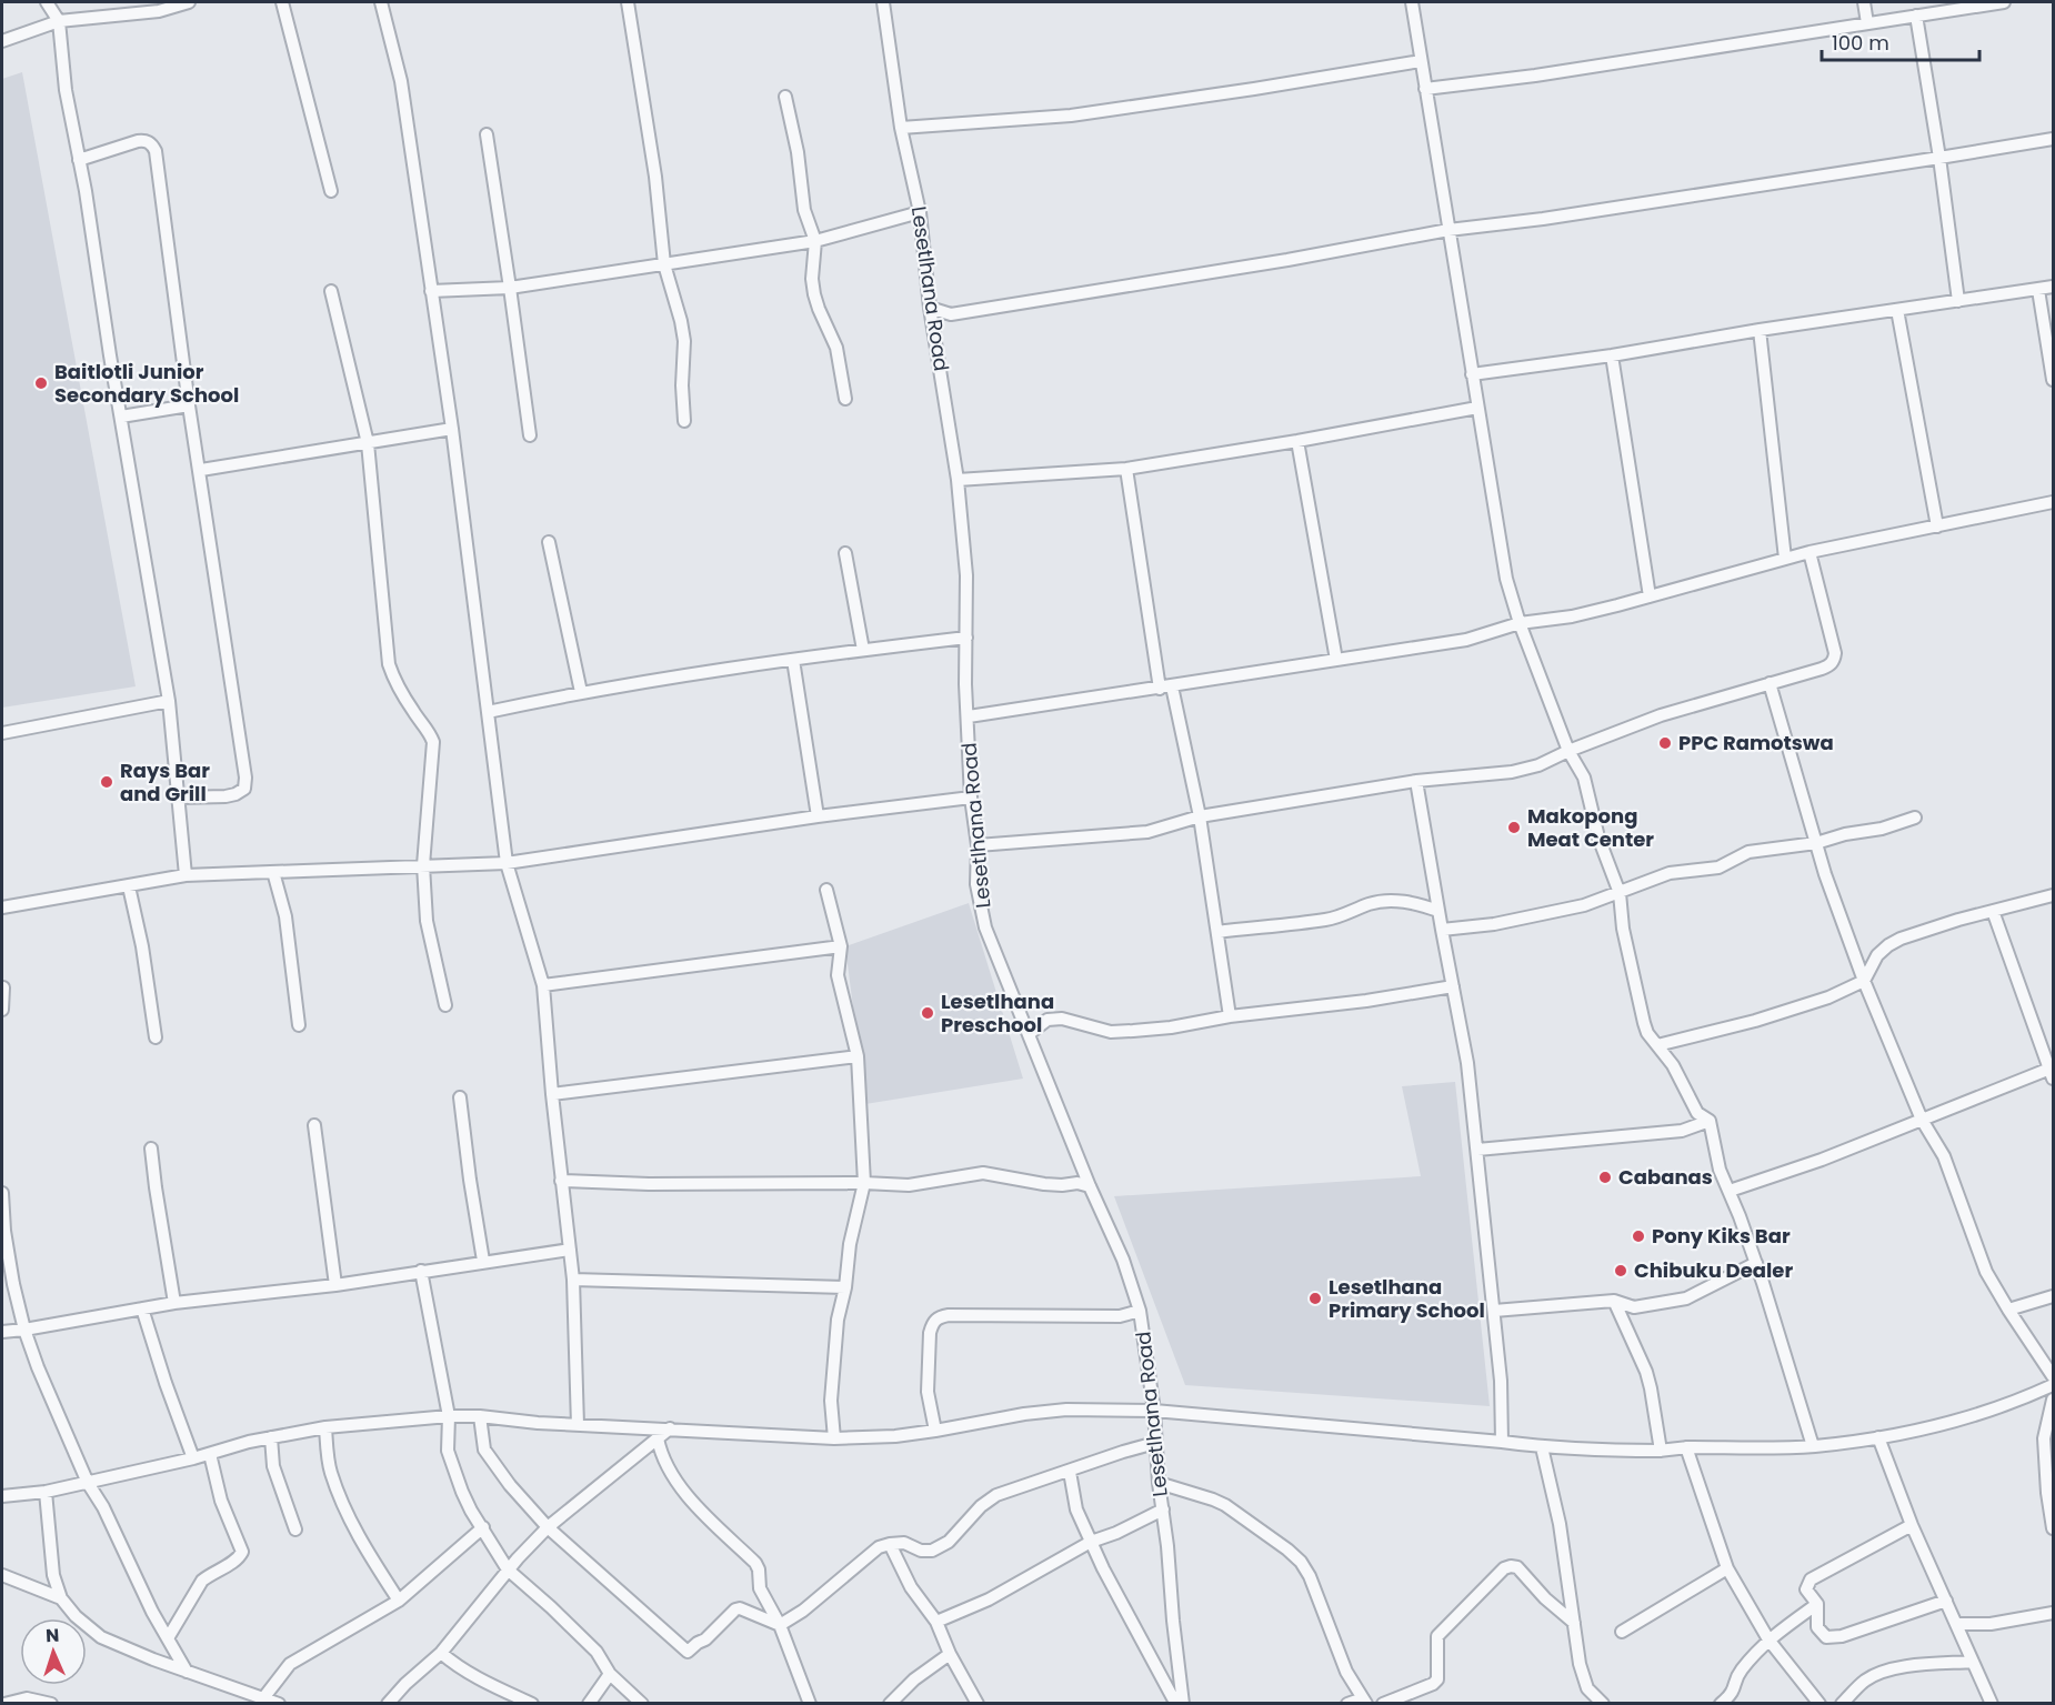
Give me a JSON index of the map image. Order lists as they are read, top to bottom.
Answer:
{
  "streets": {
    "street": ["Lesetlhana Road"]
  },
  "places": [
    "Baitlotli Junior Secondary School",
    "PPC Ramotswa",
    "Rays Bar and Grill",
    "Makopong Meat Center",
    "Lesetlhana Preschool",
    "Cabanas",
    "Pony Kiks Bar",
    "Chibuku Dealer",
    "Lesetlhana Primary School"
  ],
  "scale_bar": "100 m",
  "north": "top"
}
